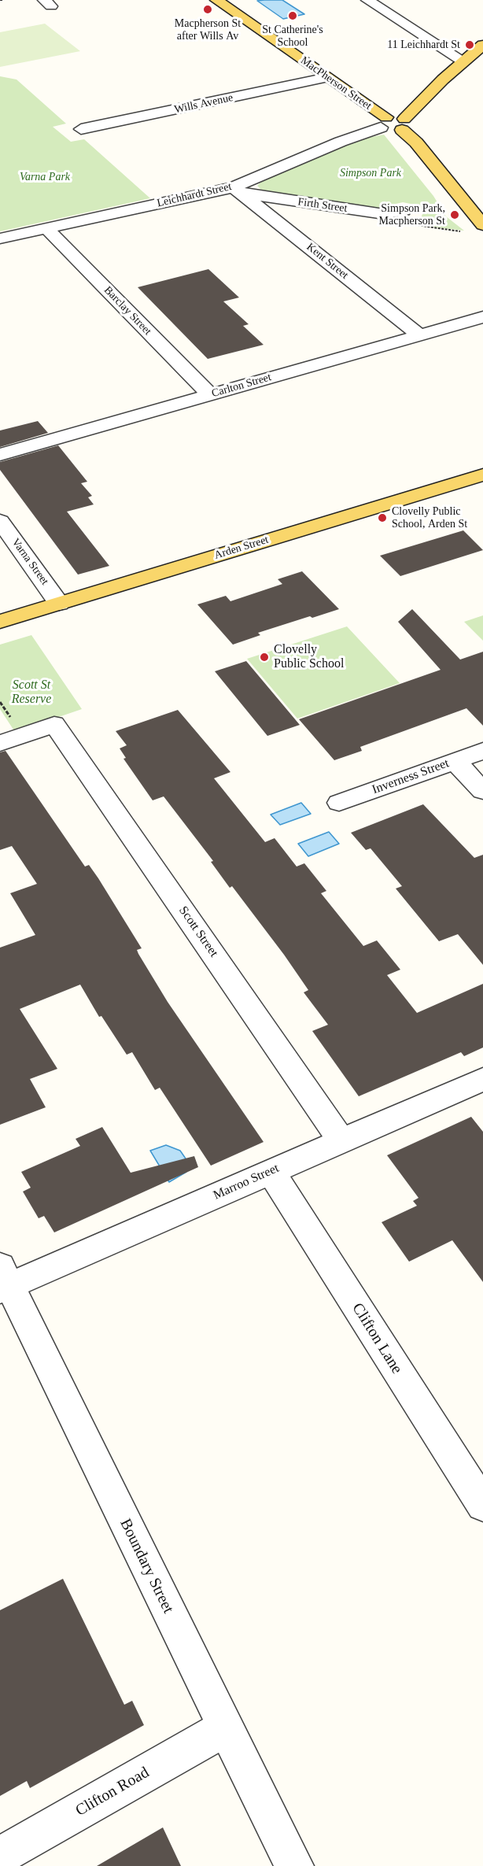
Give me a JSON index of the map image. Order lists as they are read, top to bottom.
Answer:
{
  "streets": {
    "main road": ["MacPherson Street", "Arden Street"],
    "street": [
      "Wills Avenue",
      "Leichhardt Street",
      "Firth Street",
      "Kent Street",
      "Barclay Street",
      "Carlton Street",
      "Varna Street",
      "Inverness Street",
      "Scott Street",
      "Marroo Street",
      "Clifton Lane",
      "Boundary Street",
      "Clifton Road"
    ]
  },
  "crossings": [
    ["MacPherson Street", "Wills Avenue"],
    ["MacPherson Street", "Leichhardt Street"],
    ["Leichhardt Street", "Firth Street"],
    ["Leichhardt Street", "Kent Street"],
    ["Leichhardt Street", "Barclay Street"],
    ["Firth Street", "Kent Street"],
    ["Kent Street", "Carlton Street"],
    ["Barclay Street", "Carlton Street"],
    ["Arden Street", "Varna Street"],
    ["Scott Street", "Marroo Street"],
    ["Marroo Street", "Clifton Lane"],
    ["Marroo Street", "Boundary Street"],
    ["Boundary Street", "Clifton Road"]
  ],
  "parks": ["Simpson Park", "Varna Park", "Scott St Reserve"],
  "places": [
    "Macpherson St after Wills Av",
    "St Catherine's School",
    "11 Leichhardt St",
    "Simpson Park, Macpherson St",
    "Clovelly Public School, Arden St",
    "Clovelly Public School"
  ]
}
